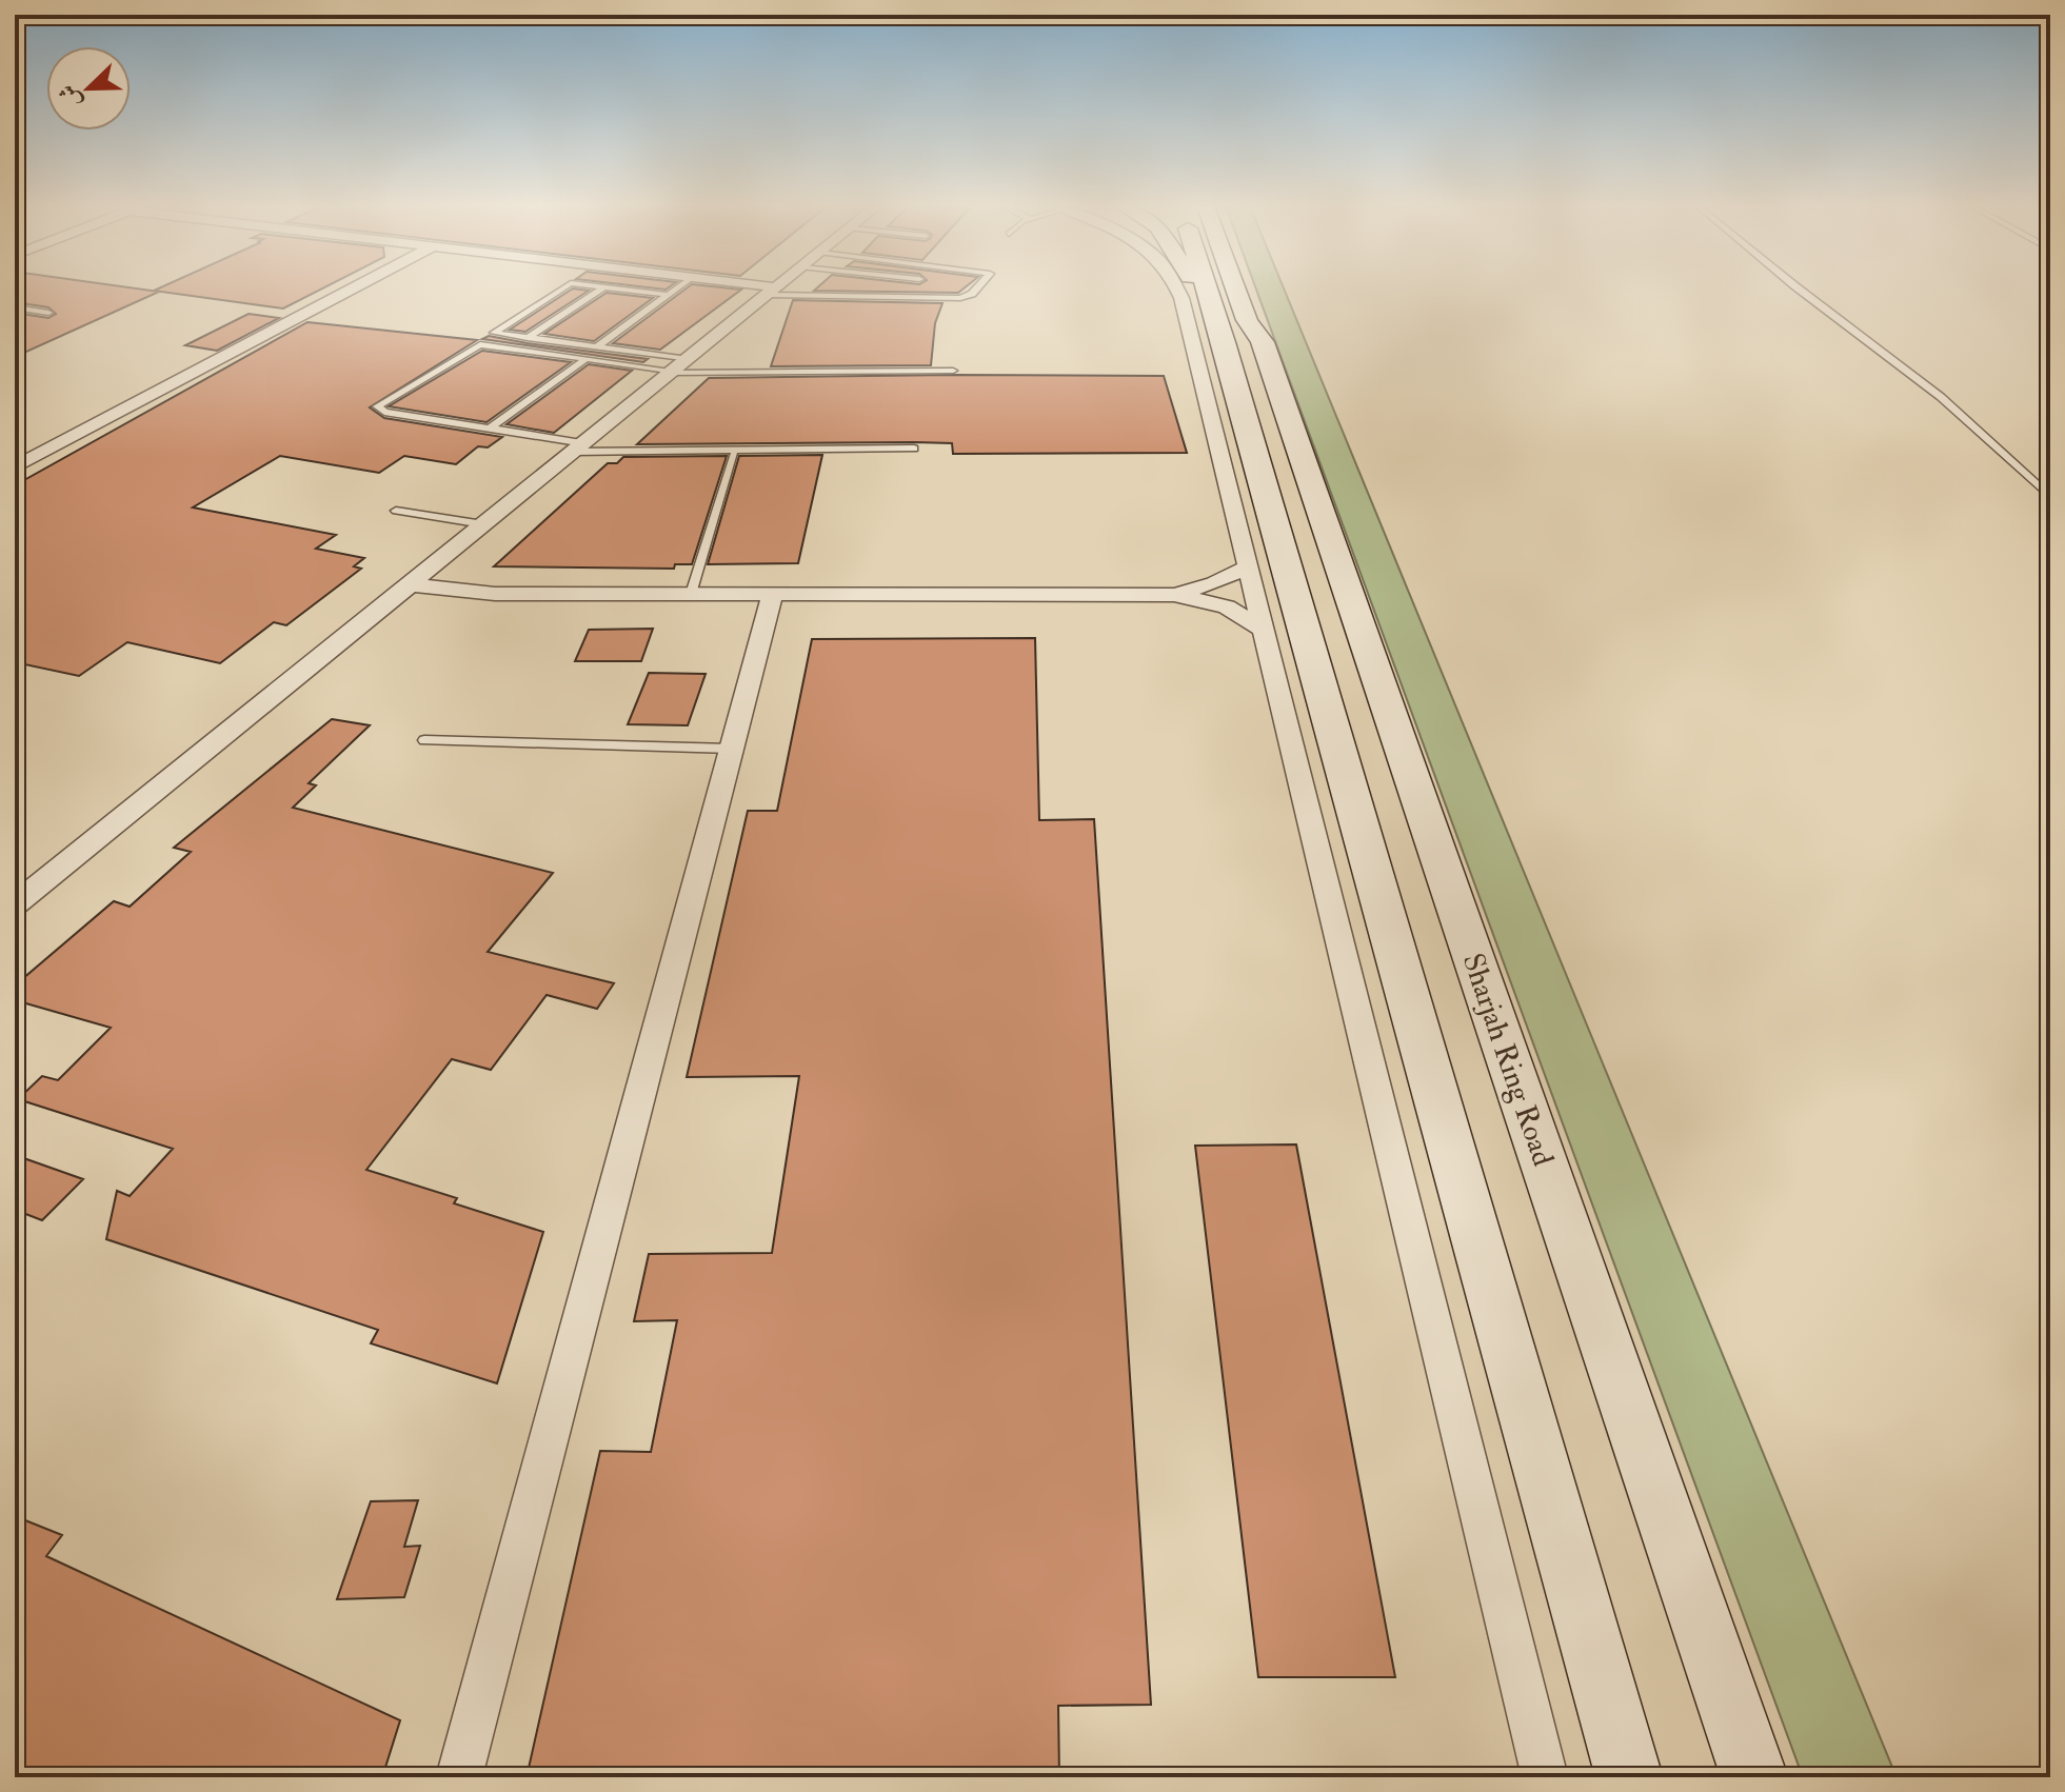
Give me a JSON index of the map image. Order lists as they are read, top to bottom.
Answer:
{
  "streets": {
    "street": ["Sharjah Ring Road"]
  },
  "north": "bottom left"
}
